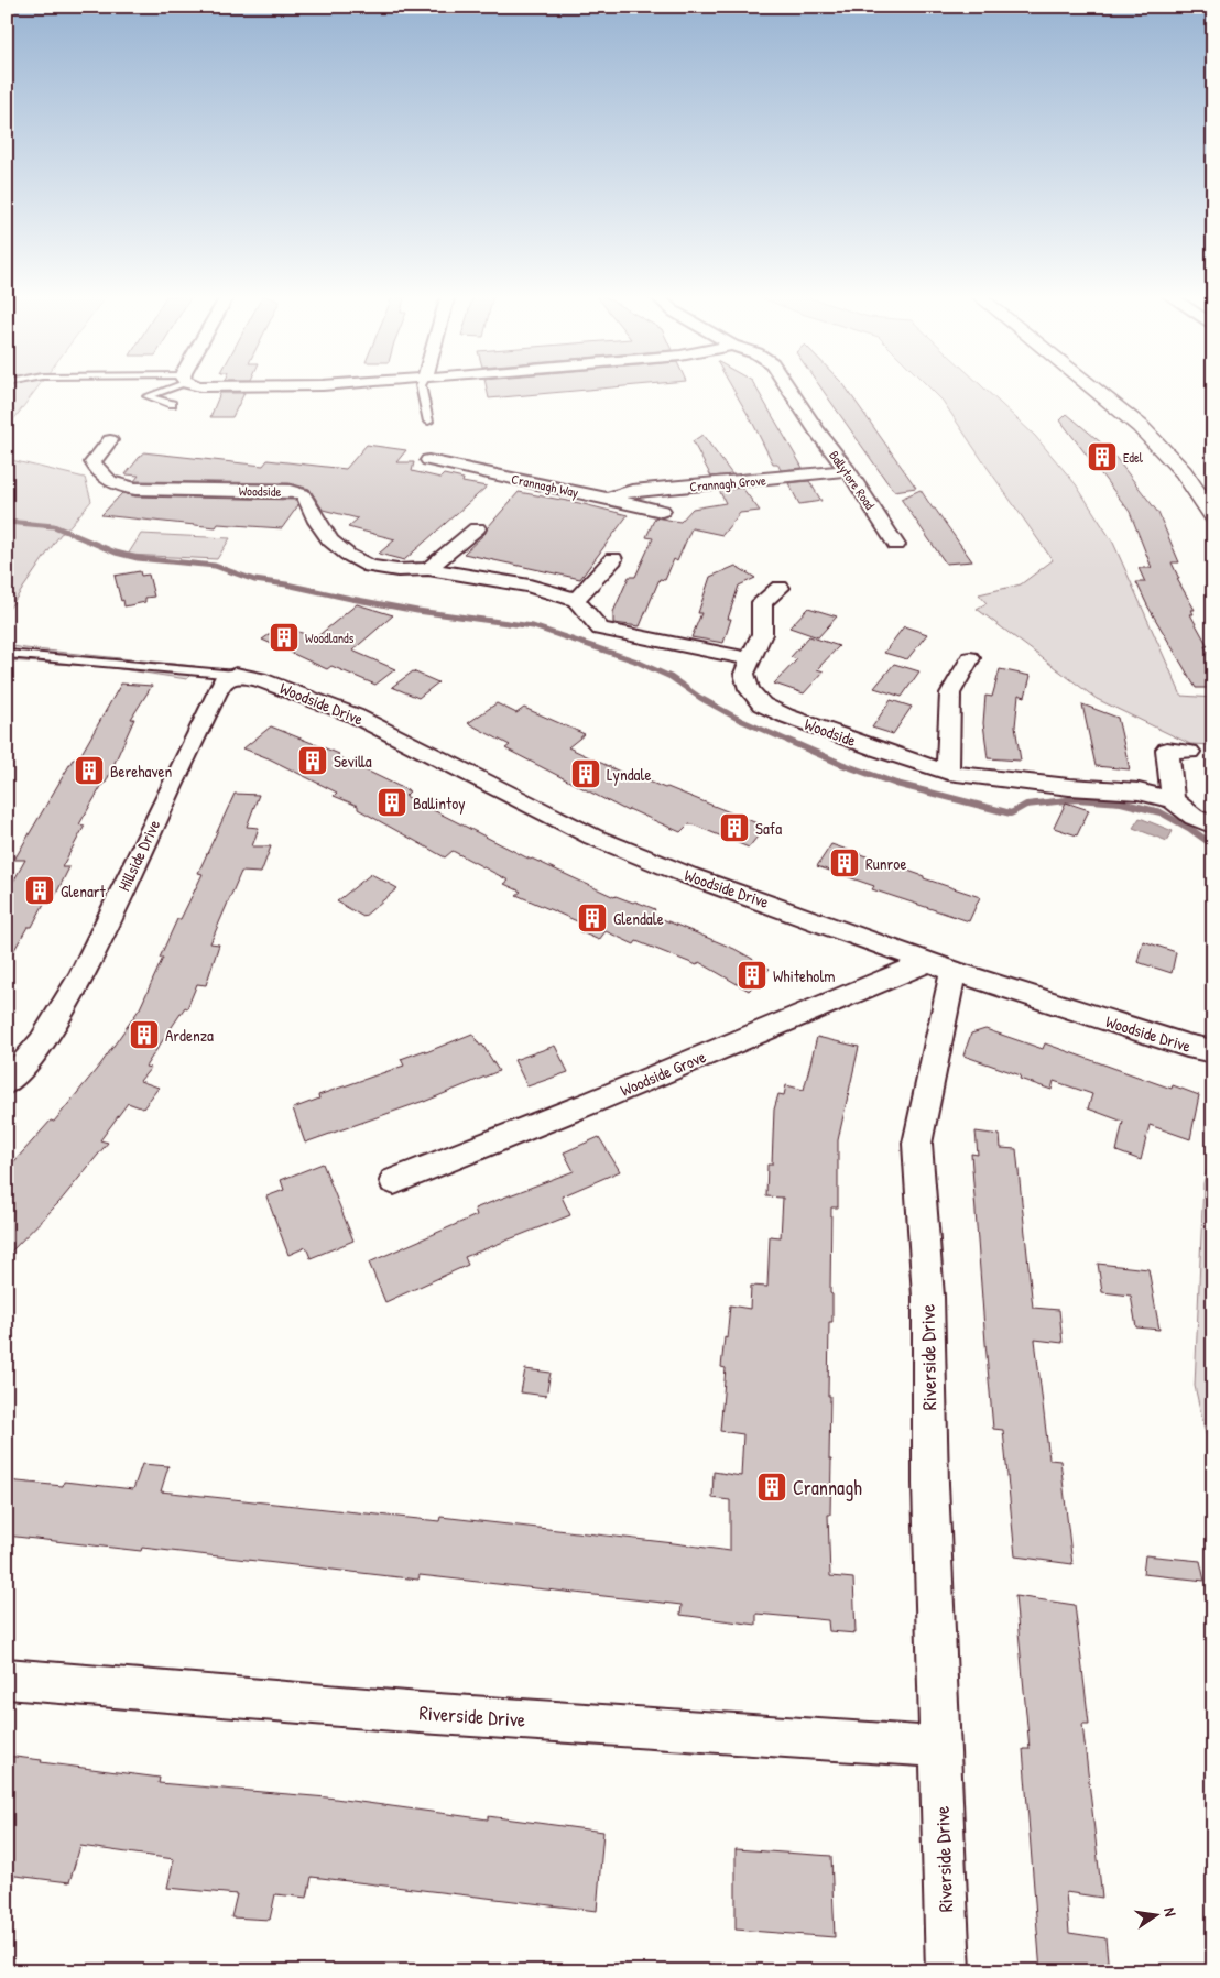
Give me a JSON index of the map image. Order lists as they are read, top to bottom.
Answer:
{
  "streets": {
    "street": [
      "Ballytore Road",
      "Crannagh Grove",
      "Crannagh Way",
      "Woodside",
      "Woodside Drive",
      "Hillside Drive",
      "Woodside Grove",
      "Riverside Drive"
    ]
  },
  "crossings": [
    ["Ballytore Road", "Crannagh Grove"],
    ["Crannagh Grove", "Crannagh Way"],
    ["Woodside Drive", "Hillside Drive"],
    ["Woodside Drive", "Woodside Grove"],
    ["Woodside Drive", "Riverside Drive"],
    ["Woodside Grove", "Riverside Drive"]
  ],
  "places": {
    "building": [
      "Edel",
      "Woodlands",
      "Sevilla",
      "Berehaven",
      "Lyndale",
      "Ballintoy",
      "Safa",
      "Runroe",
      "Glenart",
      "Glendale",
      "Whiteholm",
      "Ardenza",
      "Crannagh"
    ]
  },
  "north": "right"
}
